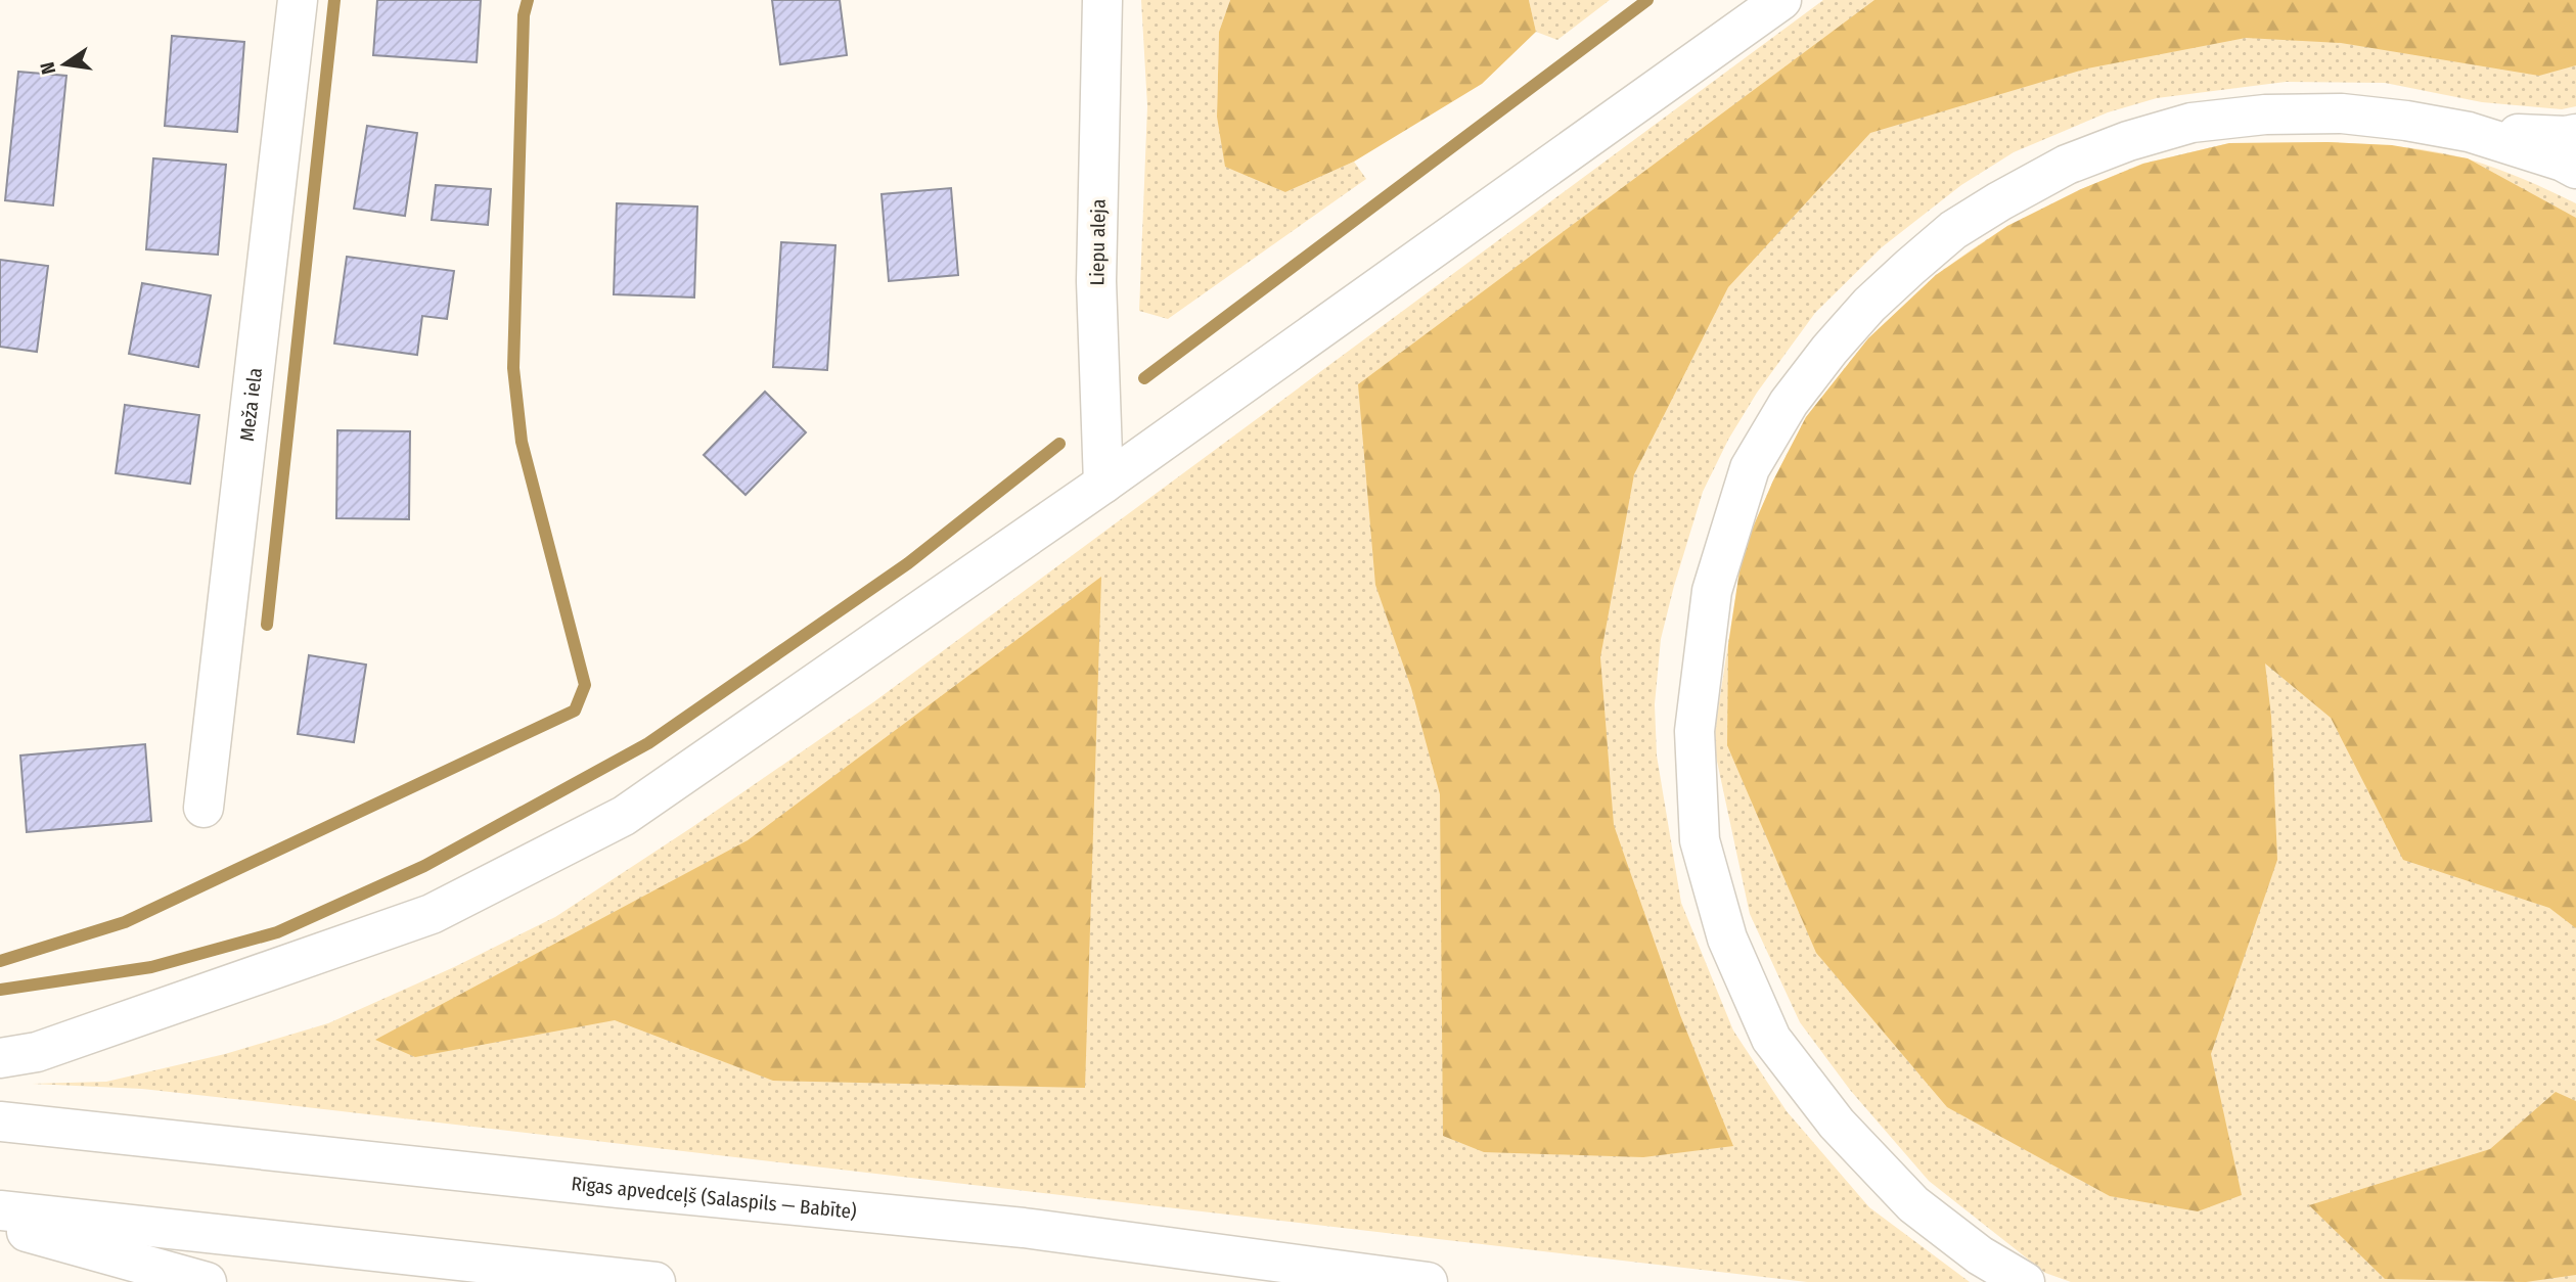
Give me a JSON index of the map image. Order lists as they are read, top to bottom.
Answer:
{
  "streets": {
    "main road": ["Liepu aleja", "Meža iela", "Rīgas apvedceļš (Salaspils — Babīte)"]
  },
  "north": "left"
}
